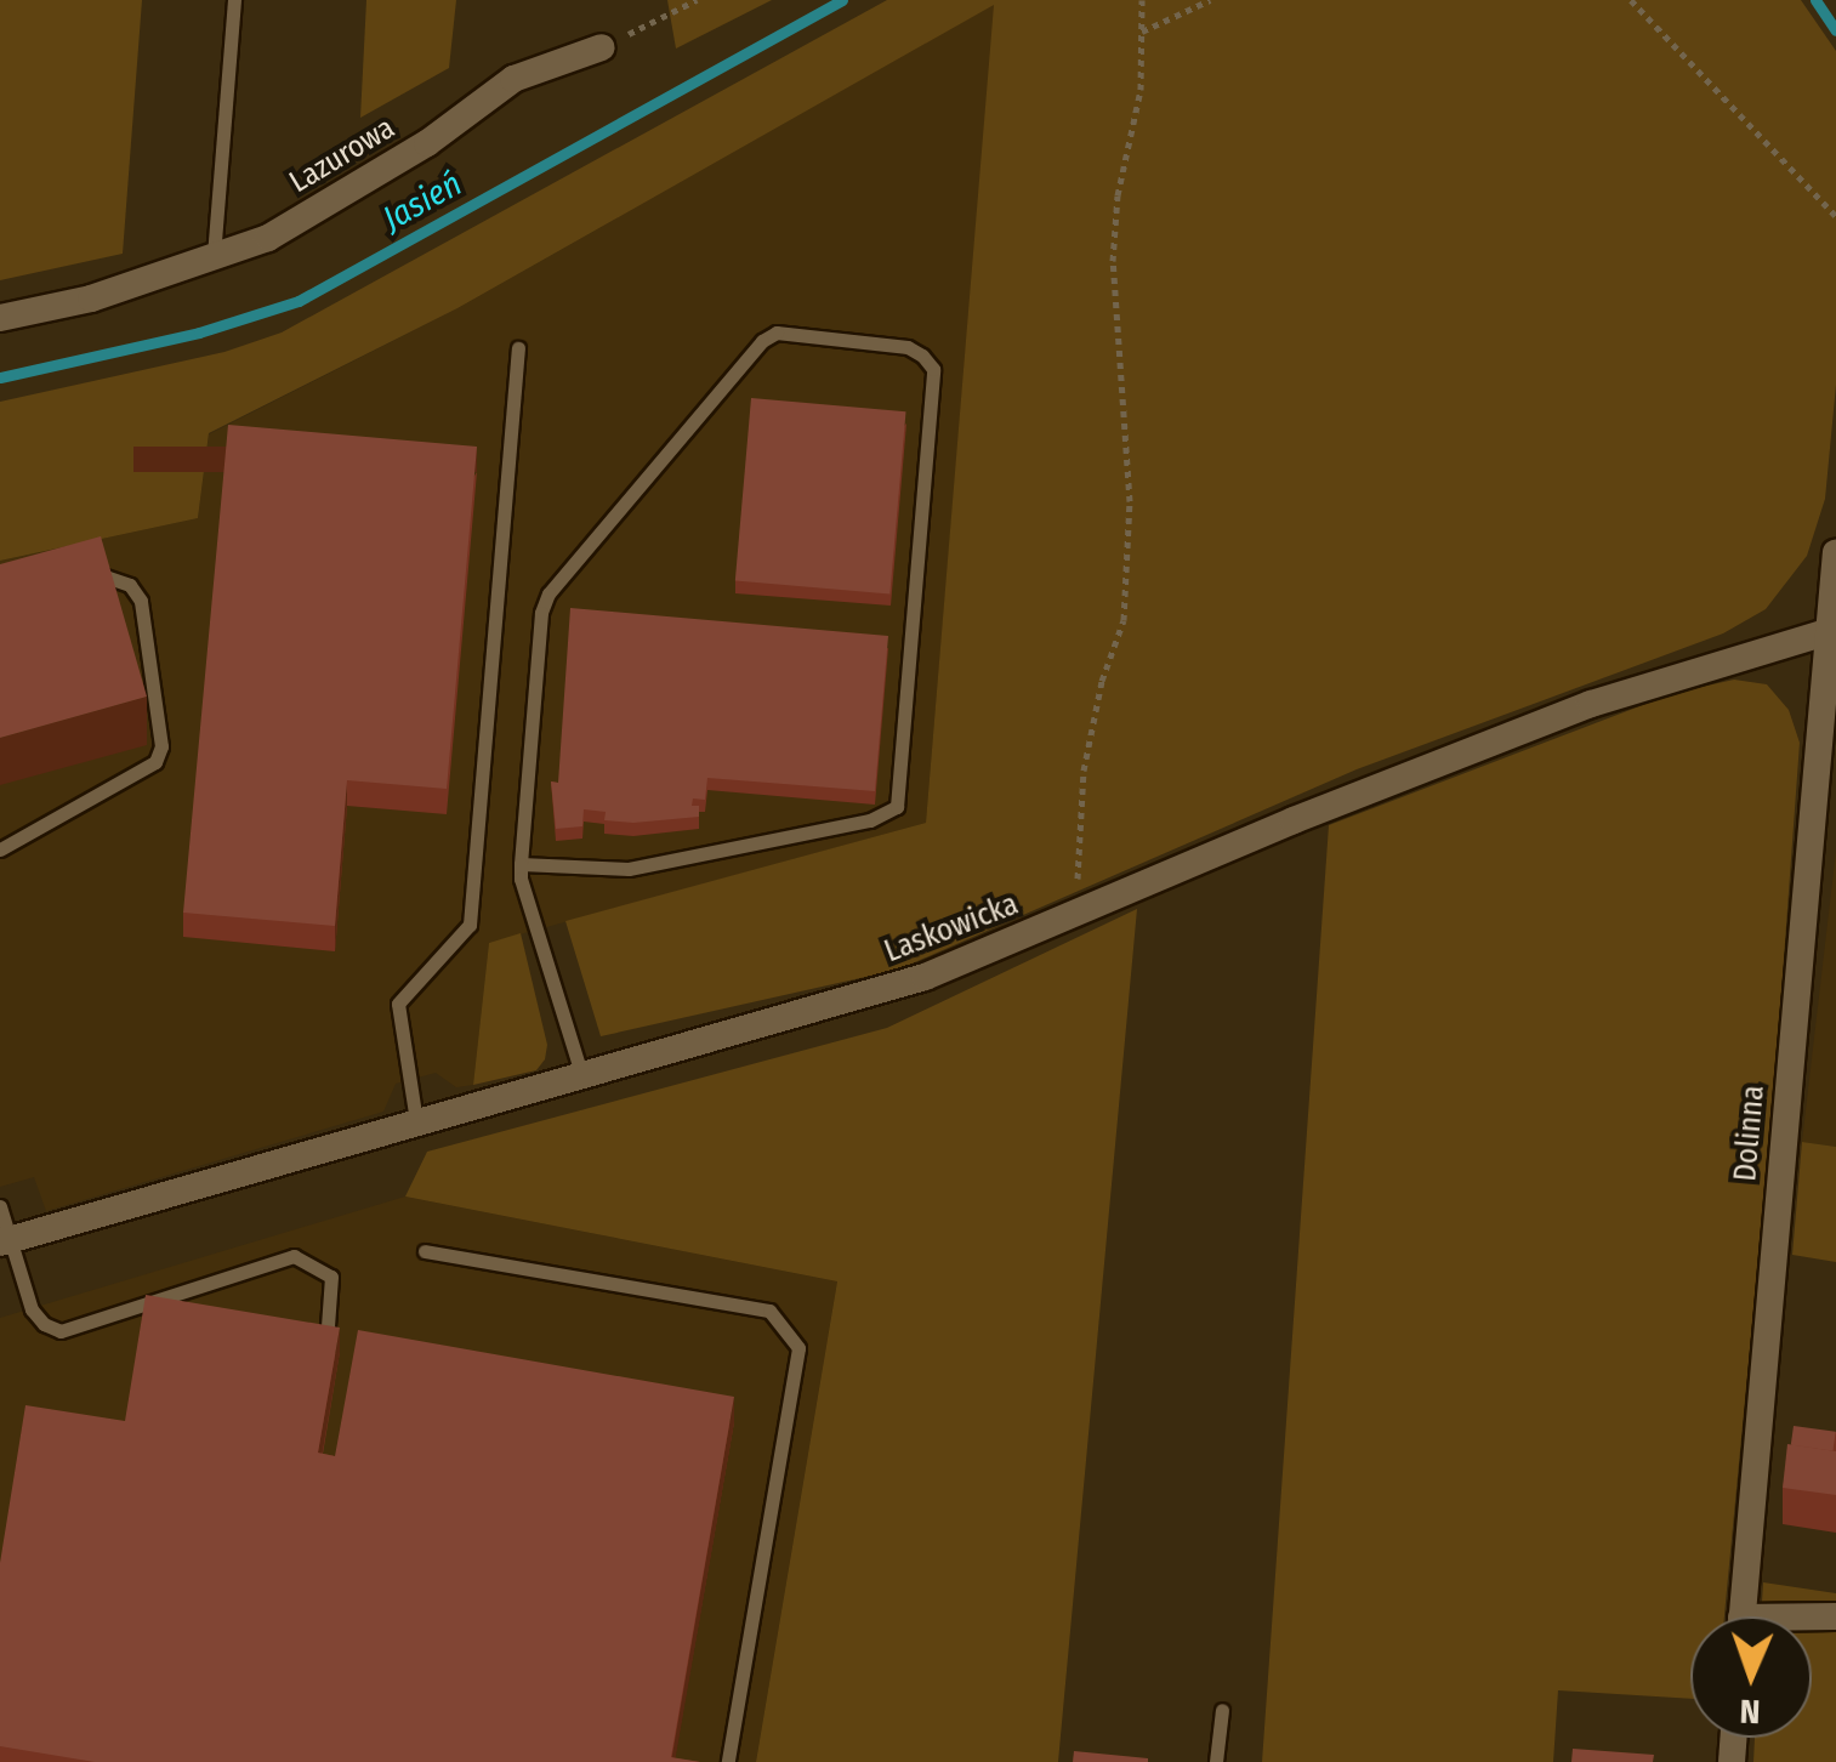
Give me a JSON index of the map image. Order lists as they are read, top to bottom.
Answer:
{
  "streets": {
    "street": ["Lazurowa", "Laskowicka", "Dolinna"]
  },
  "crossings": [
    ["Laskowicka", "Dolinna"]
  ],
  "water": ["Jasień"],
  "north": "bottom"
}
